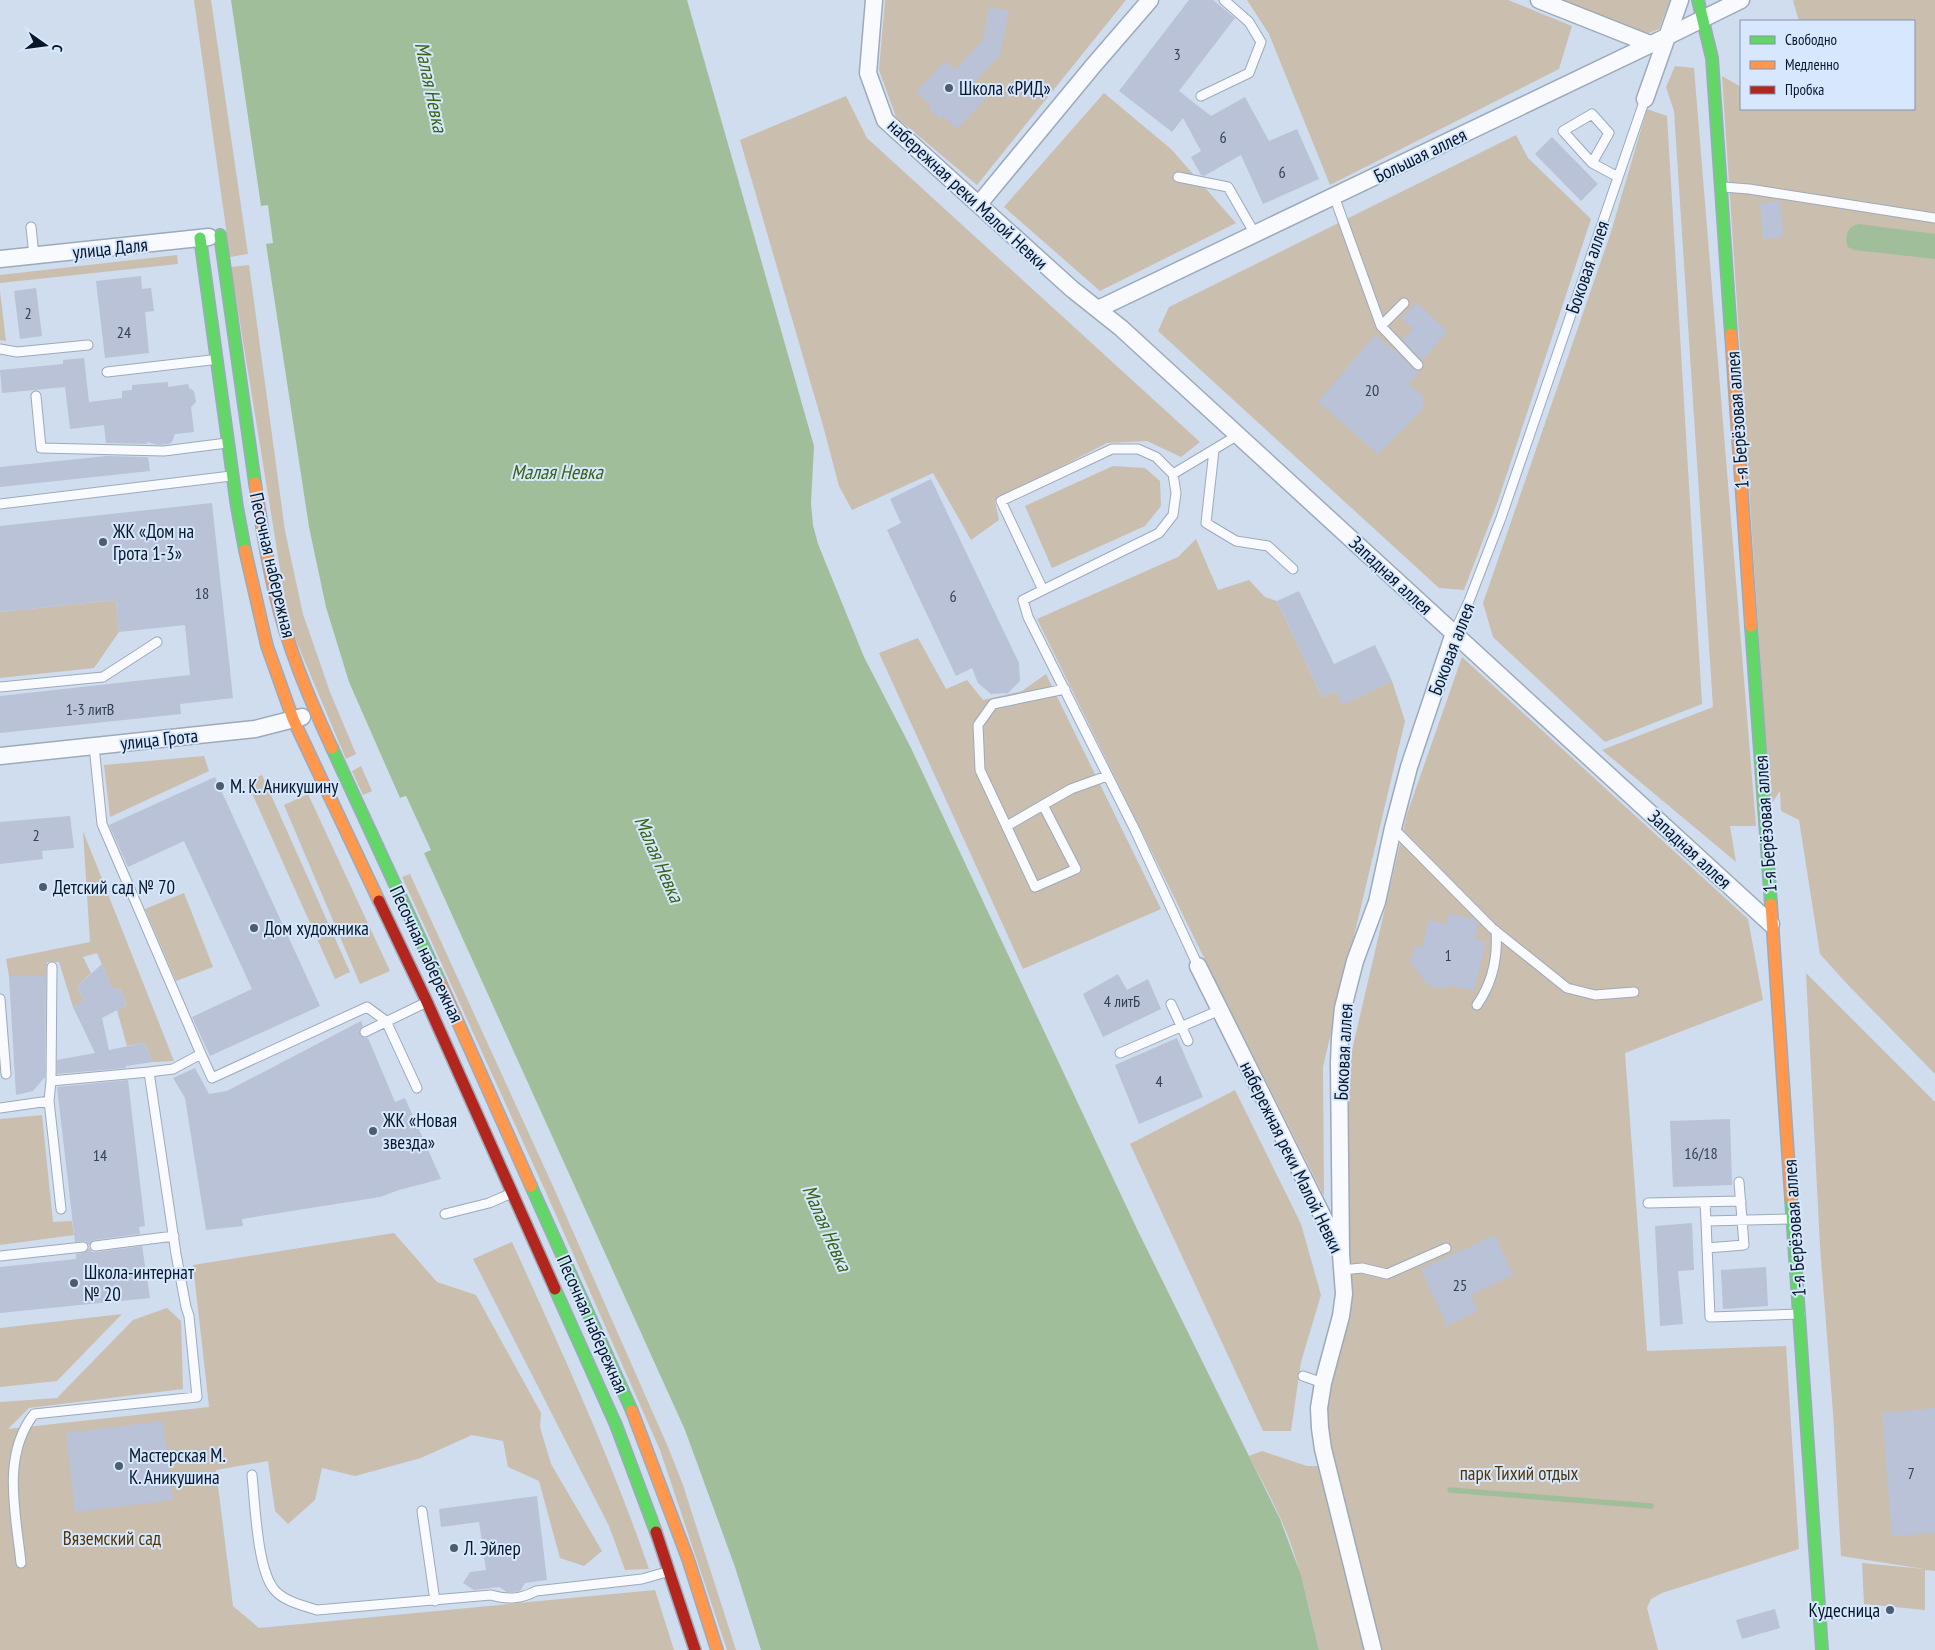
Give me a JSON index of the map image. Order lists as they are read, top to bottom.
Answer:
{
  "streets": {
    "main road": ["1-я Берёзовая аллея", "Песочная набережная"],
    "street": [
      "Большая аллея",
      "набережная реки Малой Невки",
      "улица Даля",
      "Боковая аллея",
      "Западная аллея",
      "улица Грота"
    ]
  },
  "crossings": [
    ["Большая аллея", "набережная реки Малой Невки"],
    ["Большая аллея", "Боковая аллея"],
    ["Большая аллея", "1-я Берёзовая аллея"],
    ["Большая аллея", "Западная аллея"],
    ["набережная реки Малой Невки", "Боковая аллея"],
    ["набережная реки Малой Невки", "Западная аллея"],
    ["улица Даля", "Песочная набережная"],
    ["Боковая аллея", "Западная аллея"],
    ["1-я Берёзовая аллея", "Западная аллея"],
    ["Песочная набережная", "улица Грота"]
  ],
  "water": ["Малая Невка"],
  "parks": ["парк Тихий отдых", "Вяземский сад"],
  "places": [
    "Школа «РИД»",
    "ЖК «Дом на Грота 1-3»",
    "М. К. Аникушину",
    "Детский сад № 70",
    "Дом художника",
    "ЖК «Новая звезда»",
    "Школа-интернат № 20",
    "Мастерская М. К. Аникушина",
    "Л. Эйлер",
    "Кудесница"
  ],
  "house_numbers": [
    "3",
    "6",
    "6",
    "2",
    "24",
    "20",
    "18",
    "6",
    "1-3 литВ",
    "2",
    "1",
    "4 литБ",
    "4",
    "16/18",
    "14",
    "25",
    "7"
  ],
  "legend": ["Свободно", "Медленно", "Пробка"],
  "north": "right"
}
